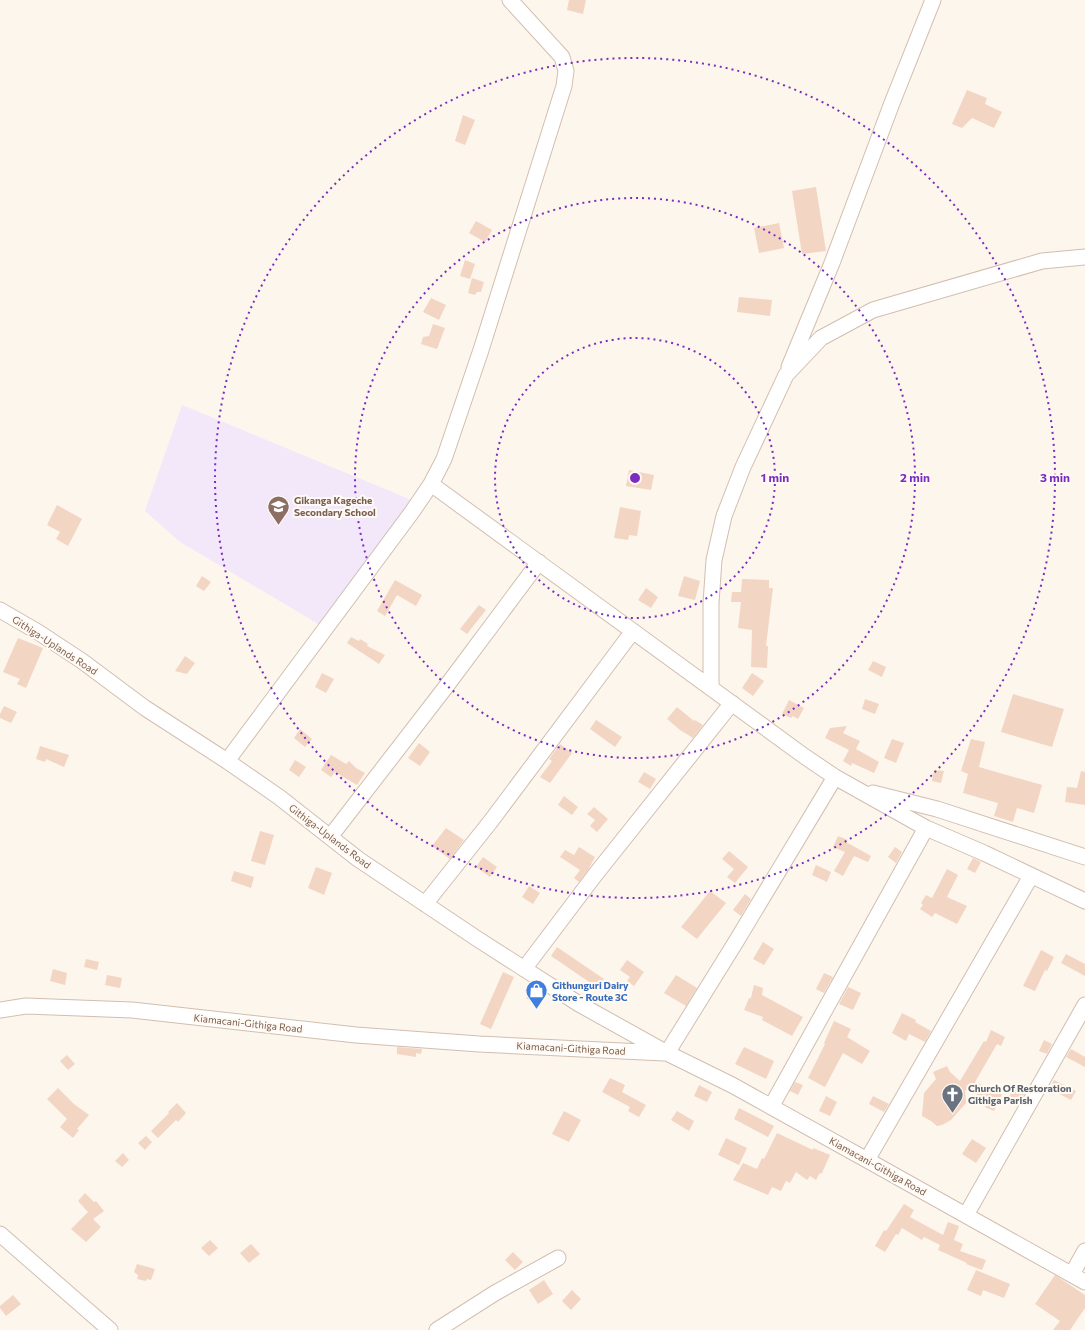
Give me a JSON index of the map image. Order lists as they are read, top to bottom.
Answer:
{
  "streets": {
    "street": ["Githiga-Uplands Road", "Kiamacani-Githiga Road"]
  },
  "crossings": [
    ["Githiga-Uplands Road", "Kiamacani-Githiga Road"]
  ],
  "places": {
    "school or university": ["Gikanga Kageche Secondary School"],
    "shop": ["Githunguri Dairy Store - Route 3C"],
    "church": ["Church Of Restoration Githiga Parish"]
  },
  "rings": ["1 min", "2 min", "3 min"]
}
